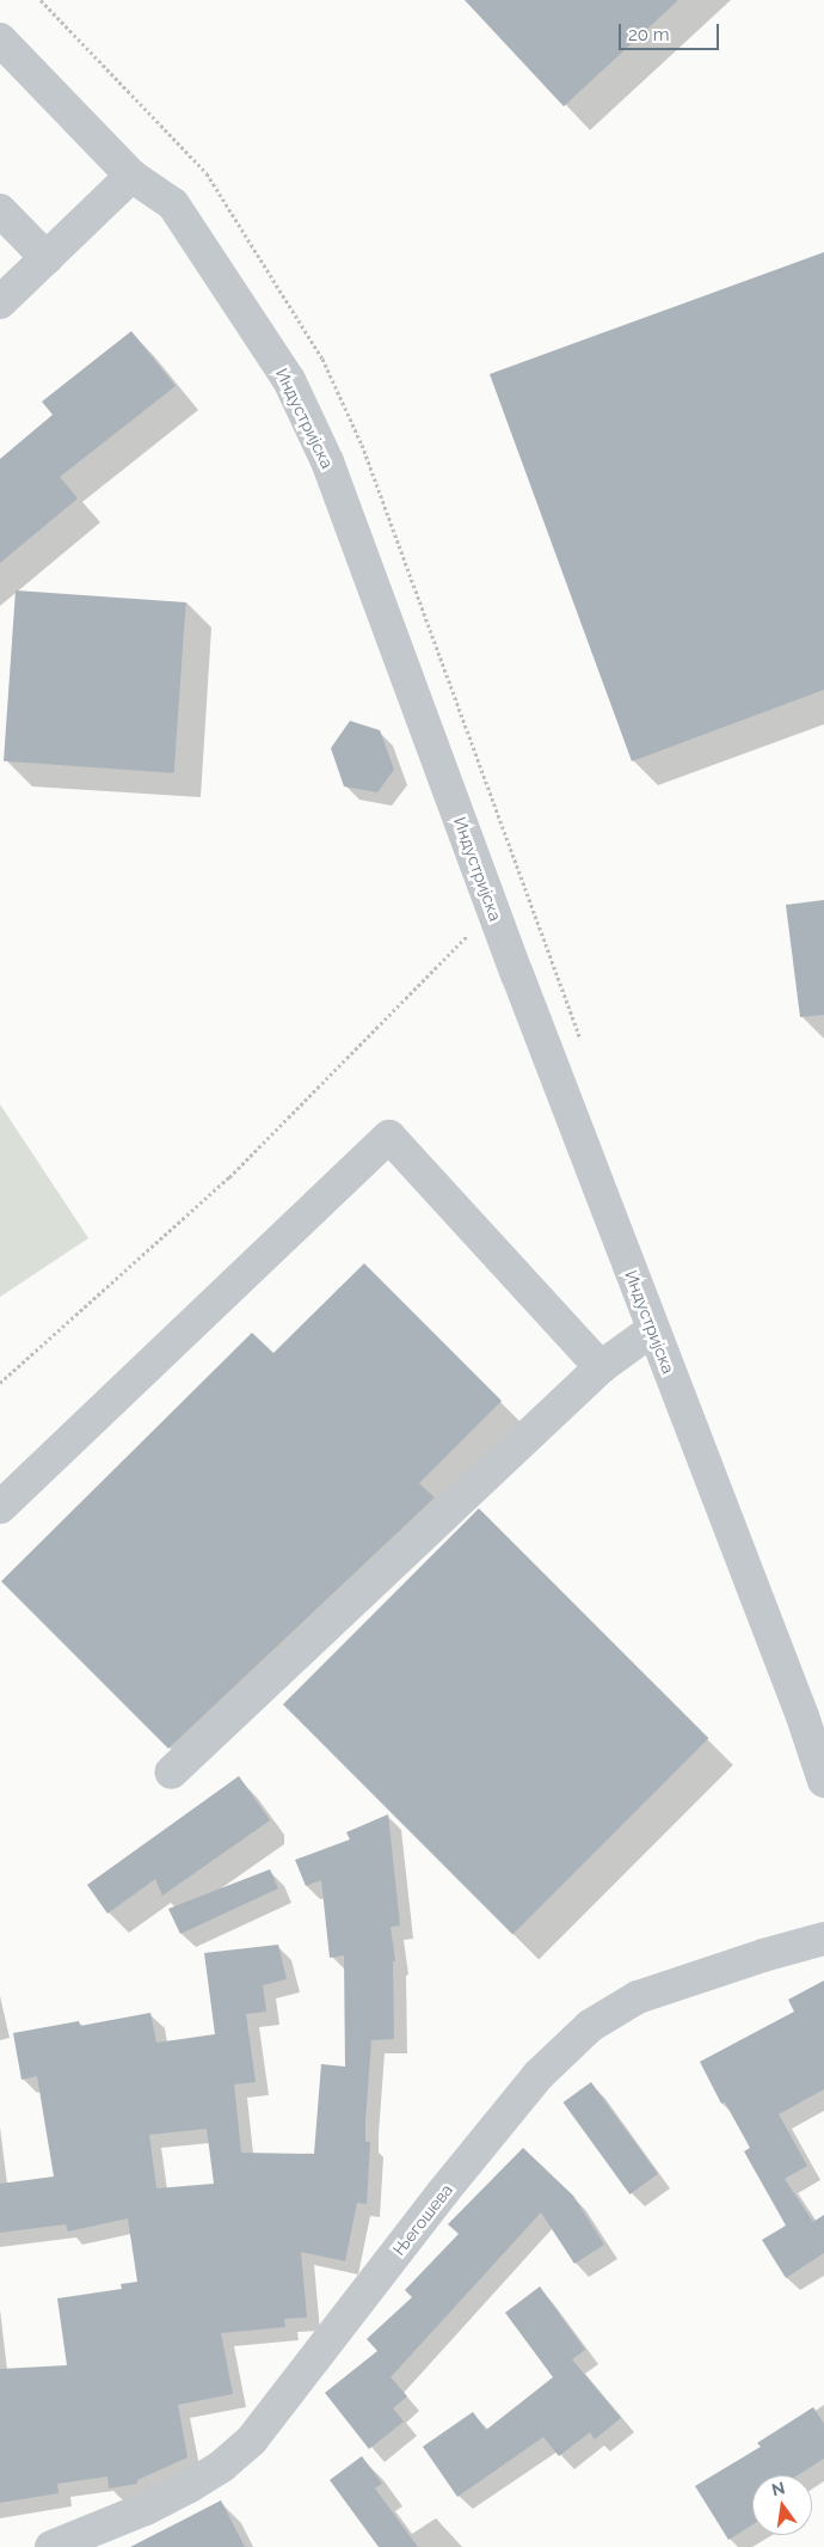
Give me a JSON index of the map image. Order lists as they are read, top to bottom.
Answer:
{
  "streets": {
    "street": ["Индустријска", "Његошева"]
  },
  "scale_bar": "20 m",
  "north": "top"
}
